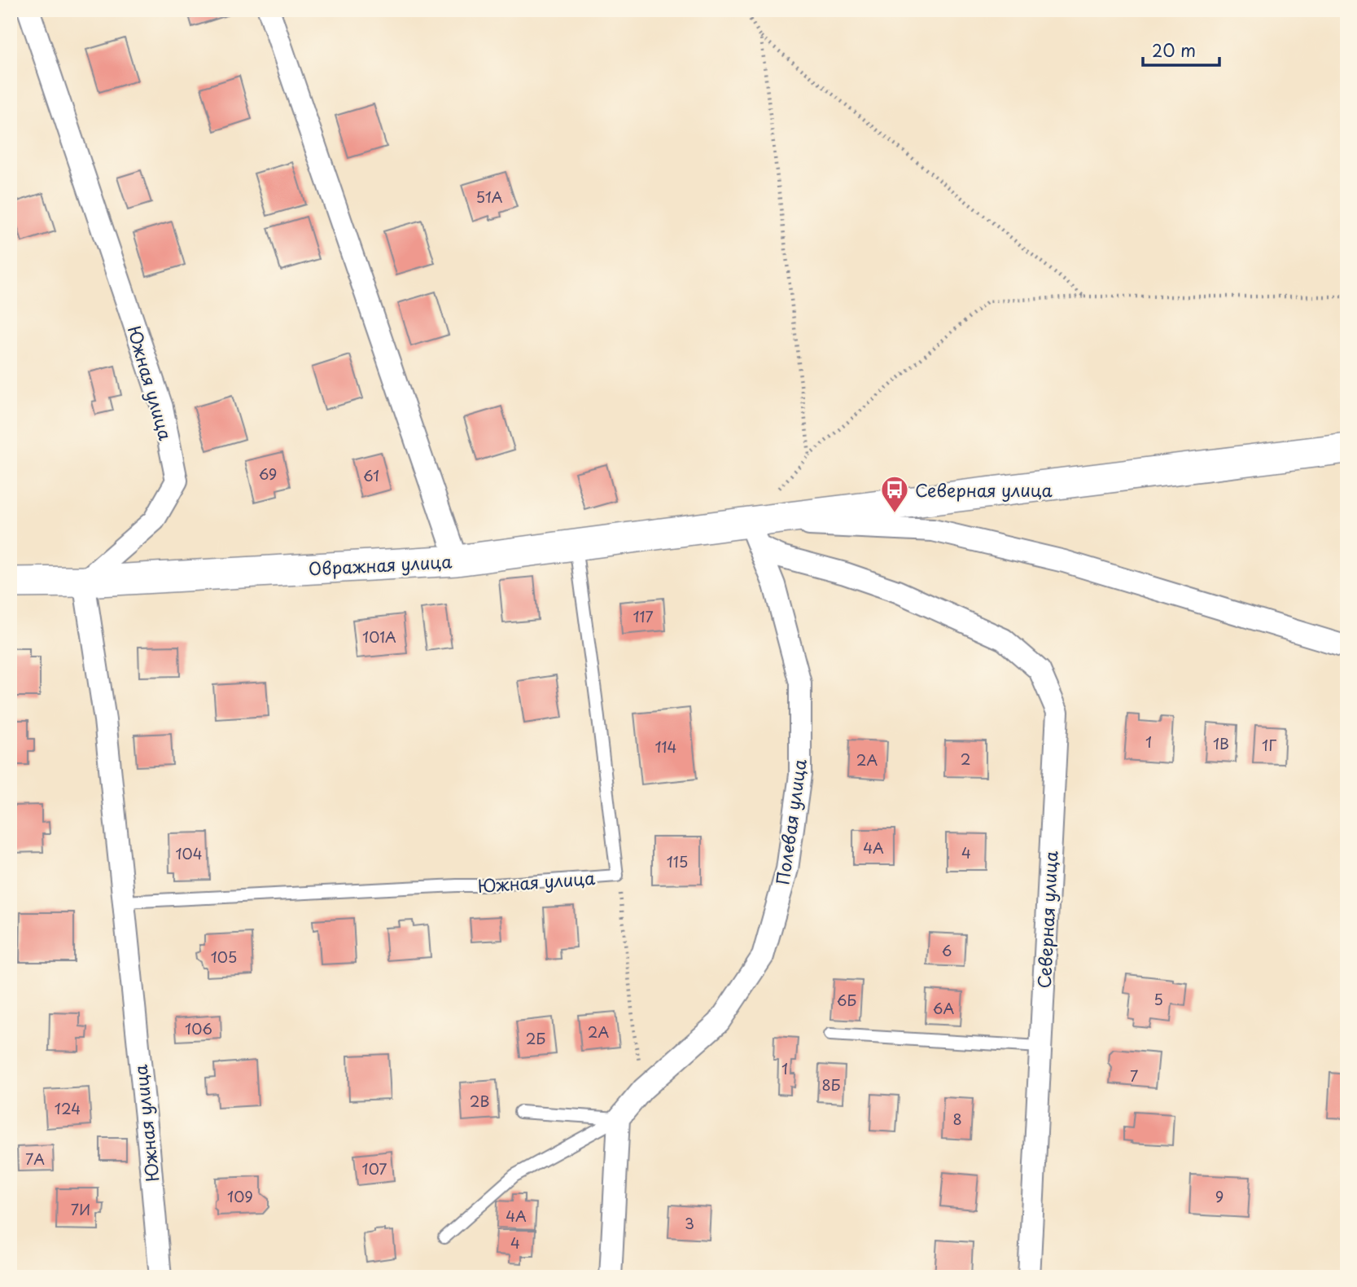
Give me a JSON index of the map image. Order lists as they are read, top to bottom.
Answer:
{
  "streets": {
    "street": [
      "Южная улица",
      "Овражная улица",
      "Полевая улица",
      "Северная улица"
    ]
  },
  "crossings": [
    ["Южная улица", "Овражная улица"],
    ["Овражная улица", "Полевая улица"],
    ["Овражная улица", "Северная улица"],
    ["Полевая улица", "Северная улица"]
  ],
  "places": {
    "bus stop": ["Северная улица"]
  },
  "house_numbers": [
    "51А",
    "69",
    "61",
    "117",
    "101А",
    "1",
    "1В",
    "1Г",
    "114",
    "2",
    "2А",
    "4А",
    "4",
    "104",
    "115",
    "6",
    "105",
    "5",
    "6Б",
    "6А",
    "106",
    "2А",
    "2Б",
    "1",
    "7",
    "8Б",
    "2В",
    "124",
    "8",
    "7А",
    "107",
    "109",
    "9",
    "7И",
    "4А",
    "3",
    "4"
  ],
  "scale_bar": "20 m"
}
